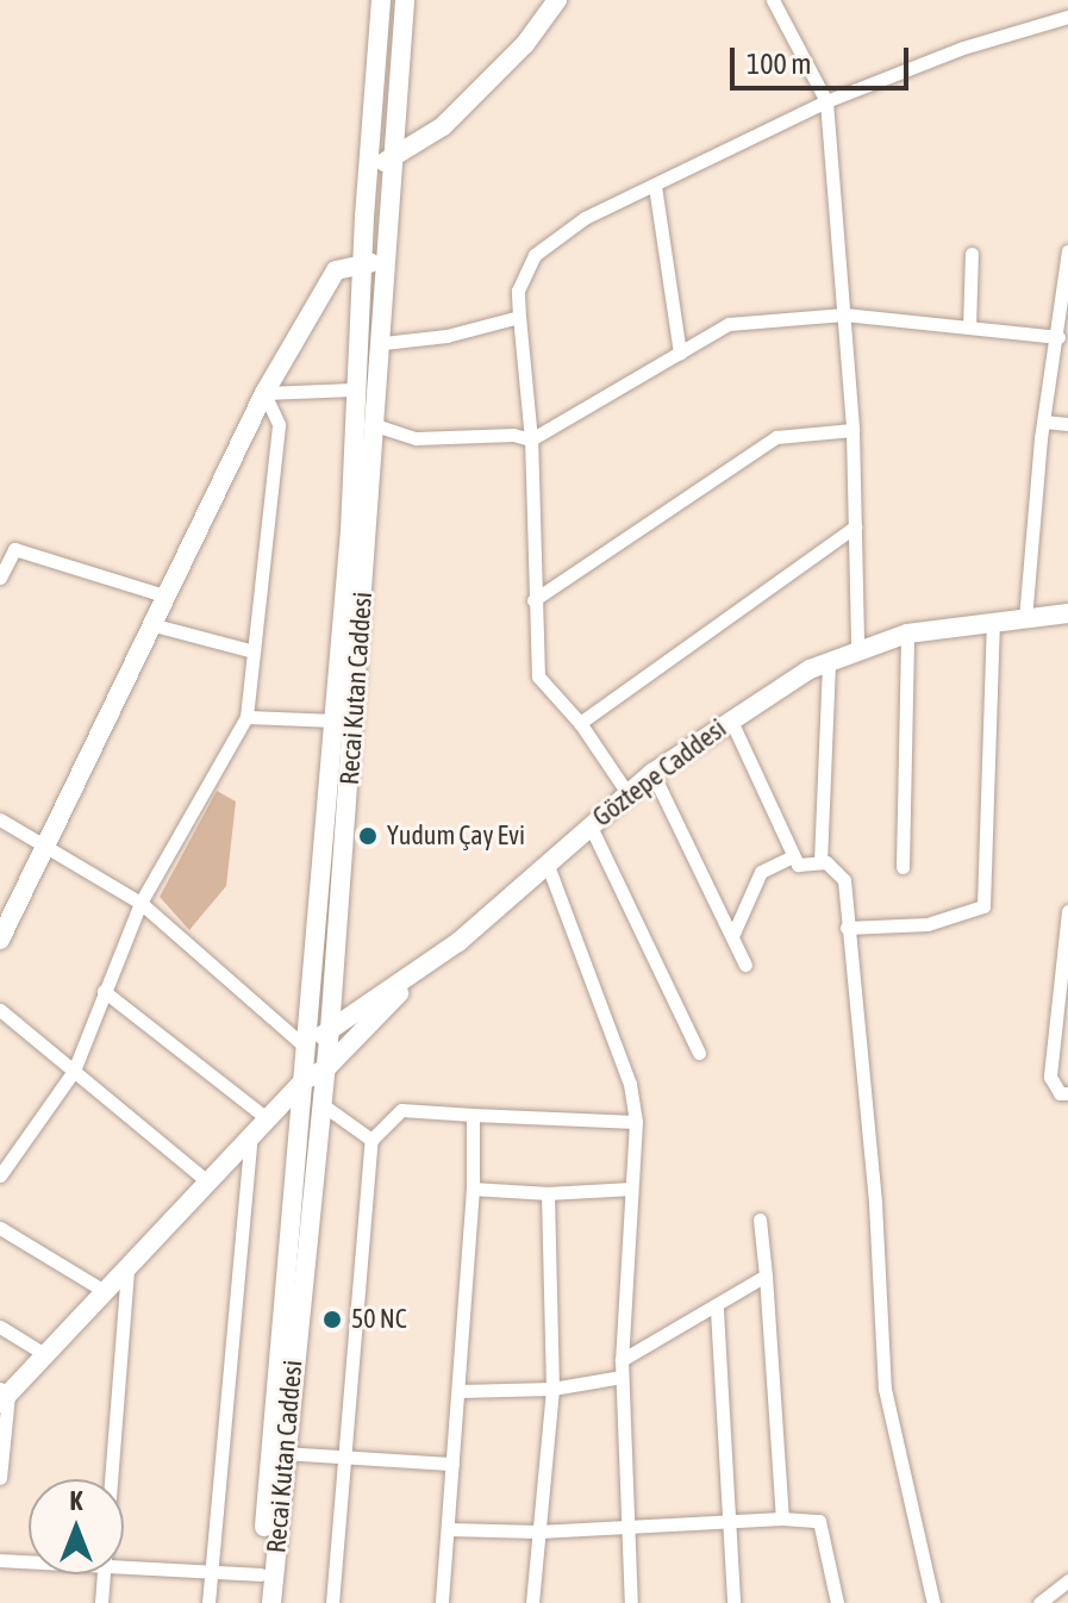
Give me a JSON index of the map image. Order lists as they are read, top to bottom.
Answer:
{
  "streets": {
    "main road": ["Recai Kutan Caddesi", "Göztepe Caddesi"]
  },
  "crossings": [
    ["Recai Kutan Caddesi", "Göztepe Caddesi"]
  ],
  "places": ["Yudum Çay Evi", "50 NC"],
  "scale_bar": "100 m",
  "north": "top"
}
